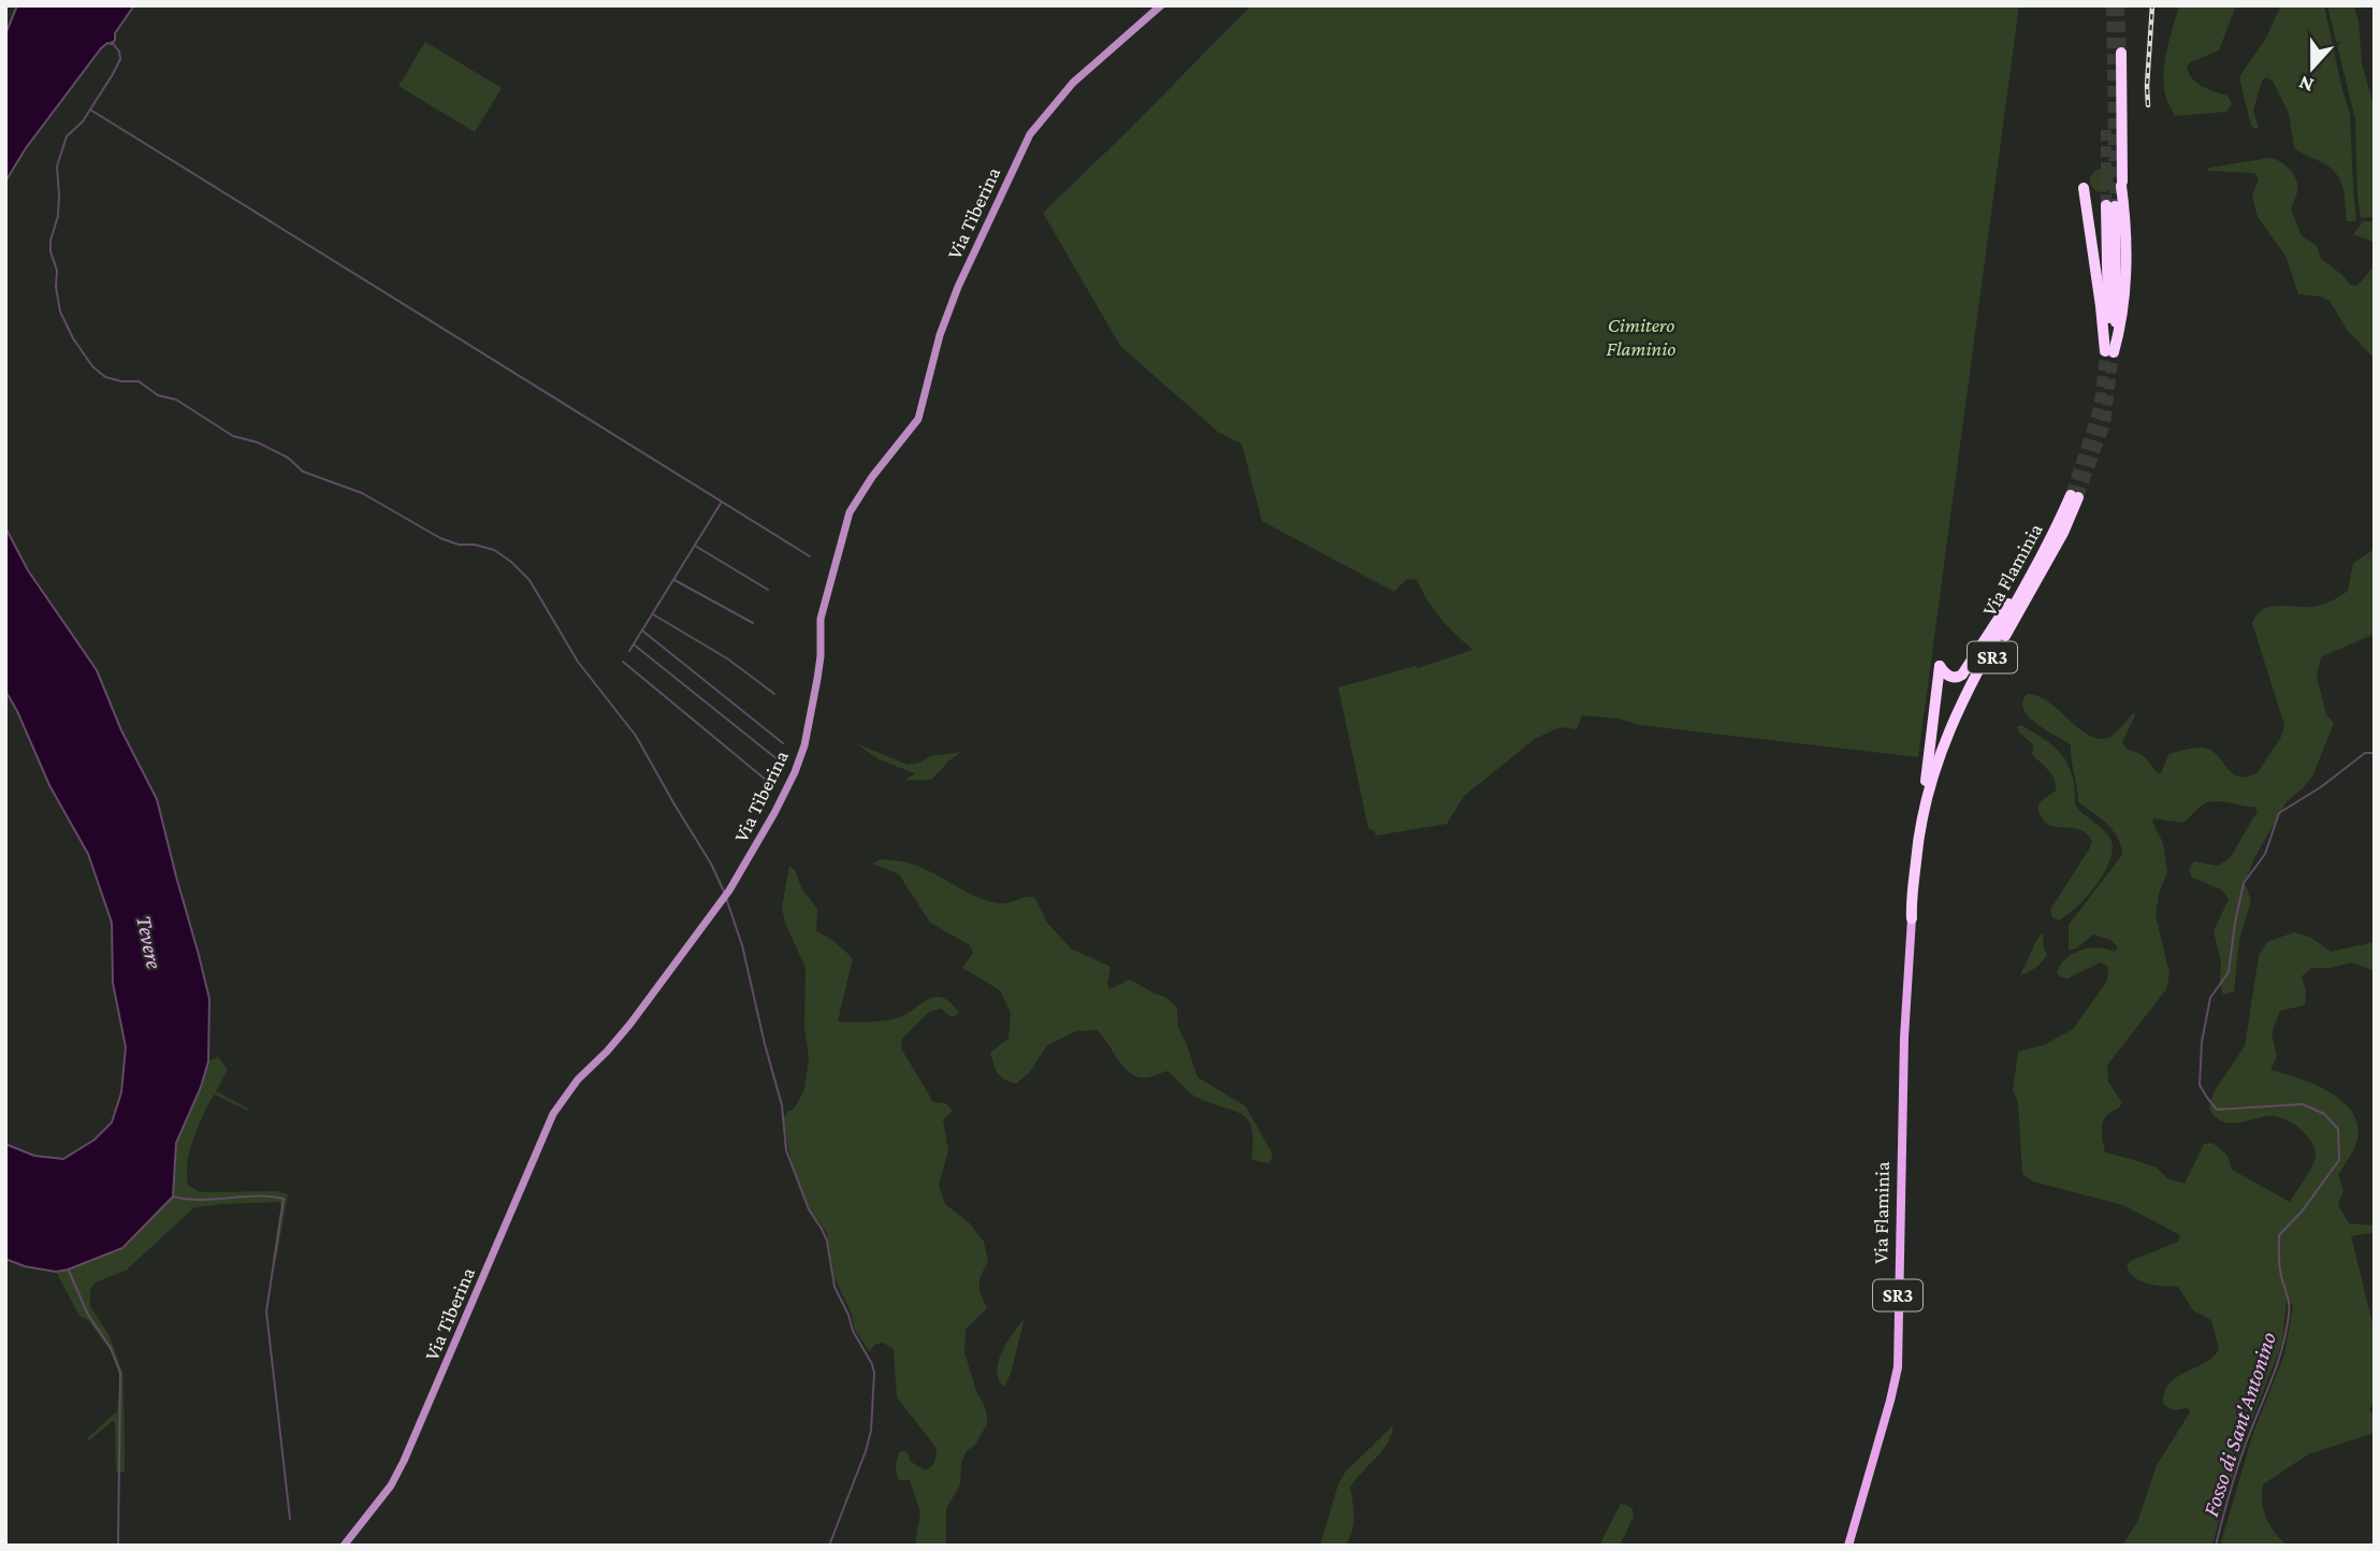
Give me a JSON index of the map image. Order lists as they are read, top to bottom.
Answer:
{
  "streets": {
    "highway": ["Via Flaminia", "SR3"],
    "main road": ["Via Tiberina"]
  },
  "water": ["Tevere", "Fosso di Sant'Antonino"],
  "parks": ["Cimitero Flaminio"],
  "north": "bottom"
}
